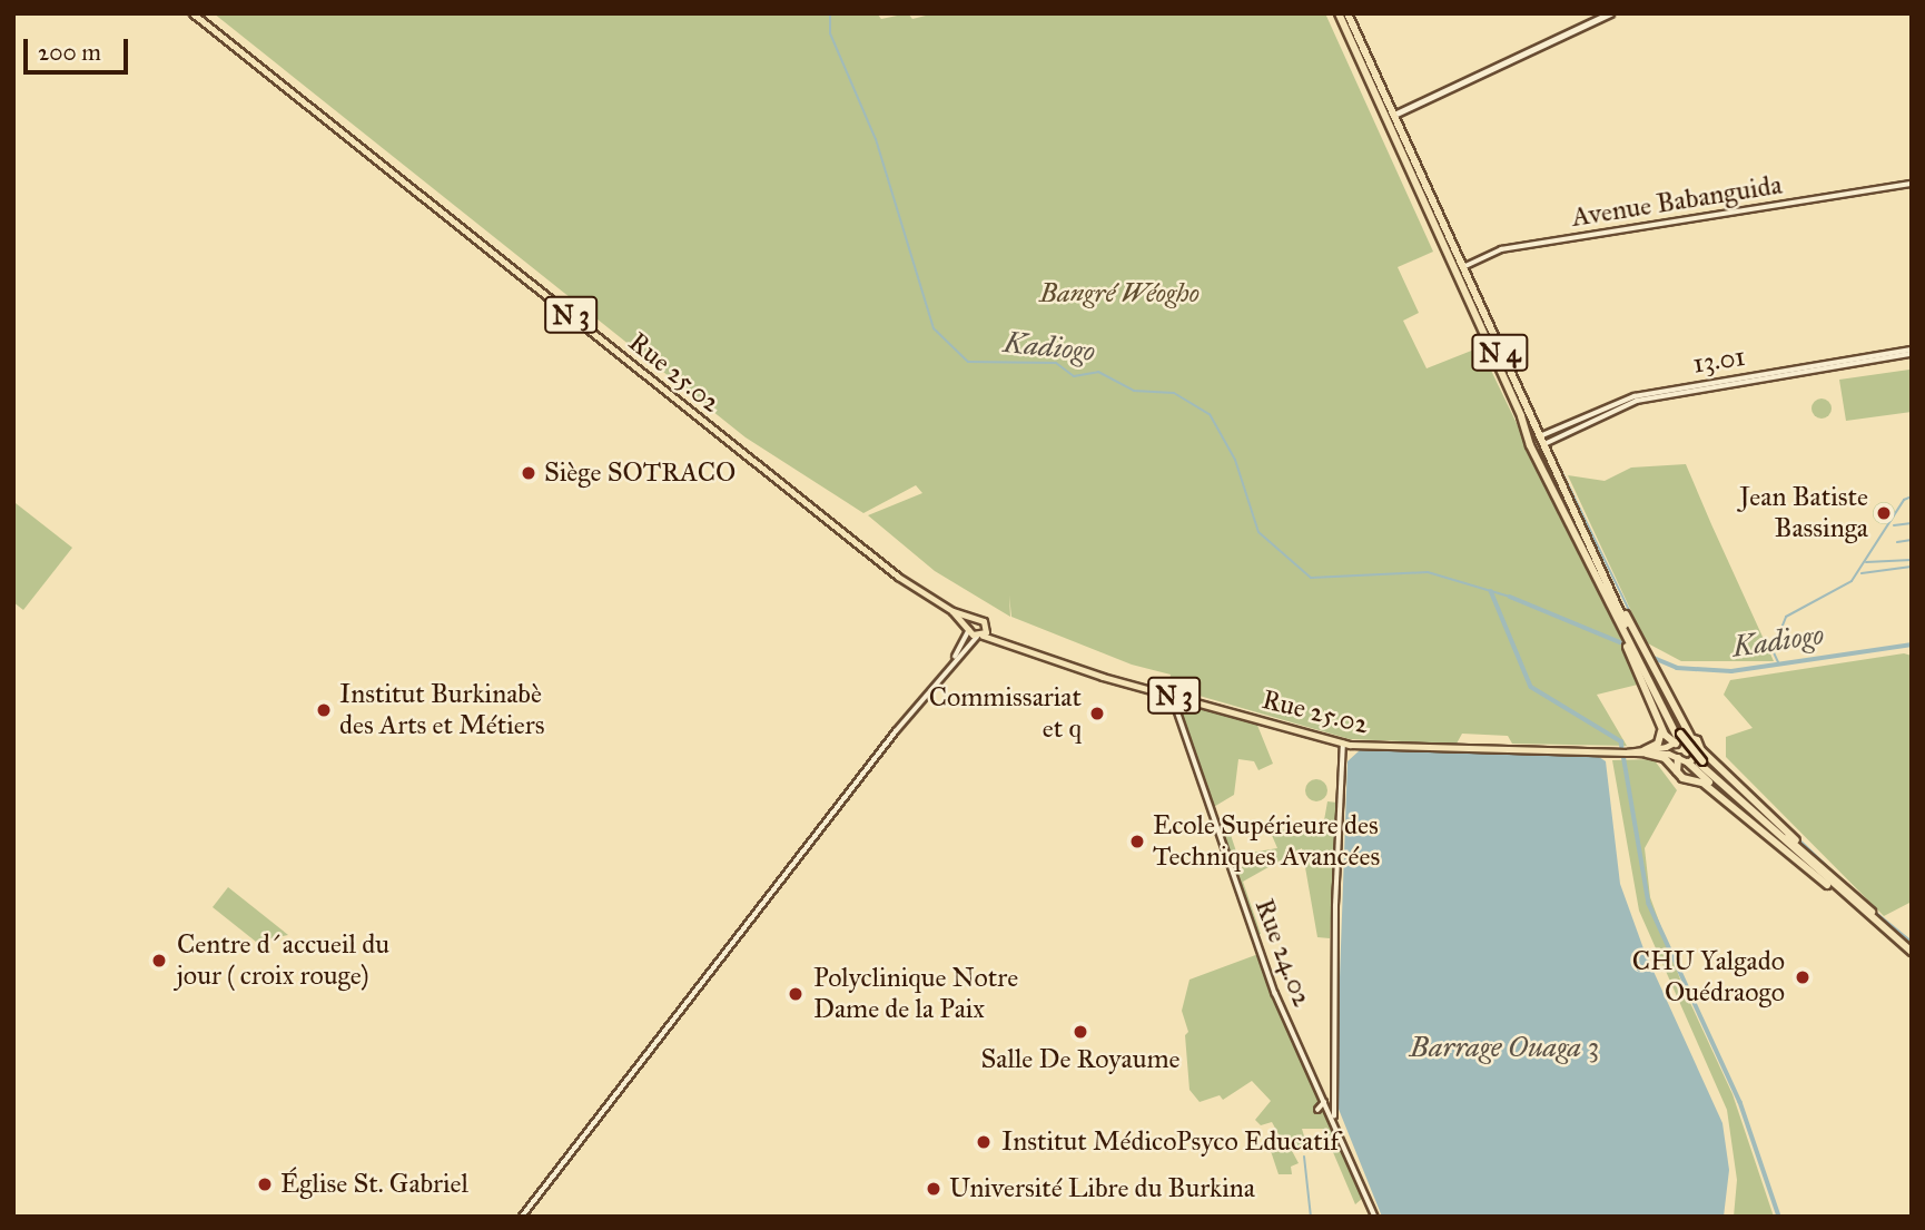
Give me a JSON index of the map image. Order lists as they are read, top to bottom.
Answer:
{
  "streets": {
    "highway": ["N 4"],
    "main road": ["N 3", "Rue 25.02"],
    "street": ["Avenue Babanguida", "13.01", "Rue 24.02"]
  },
  "crossings": [
    ["Avenue Babanguida", "N 4"],
    ["N 3", "N 4"],
    ["N 3", "Rue 25.02"],
    ["N 4", "13.01"],
    ["N 4", "Rue 25.02"],
    ["Rue 25.02", "Rue 24.02"]
  ],
  "water": ["Kadiogo", "Barrage Ouaga 3"],
  "parks": ["Bangré Wéogho"],
  "places": [
    "Siège SOTRACO",
    "Jean Batiste Bassinga",
    "Institut Burkinabè des Arts et Métiers",
    "Commissariat et q",
    "Ecole Supérieure des Techniques Avancées",
    "Centre d´accueil du jour ( croix rouge)",
    "CHU Yalgado Ouédraogo",
    "Polyclinique Notre Dame de la Paix",
    "Salle De Royaume",
    "Institut MédicoPsyco Educatif",
    "Église St. Gabriel",
    "Université Libre du Burkina"
  ],
  "scale_bar": "200 m"
}
